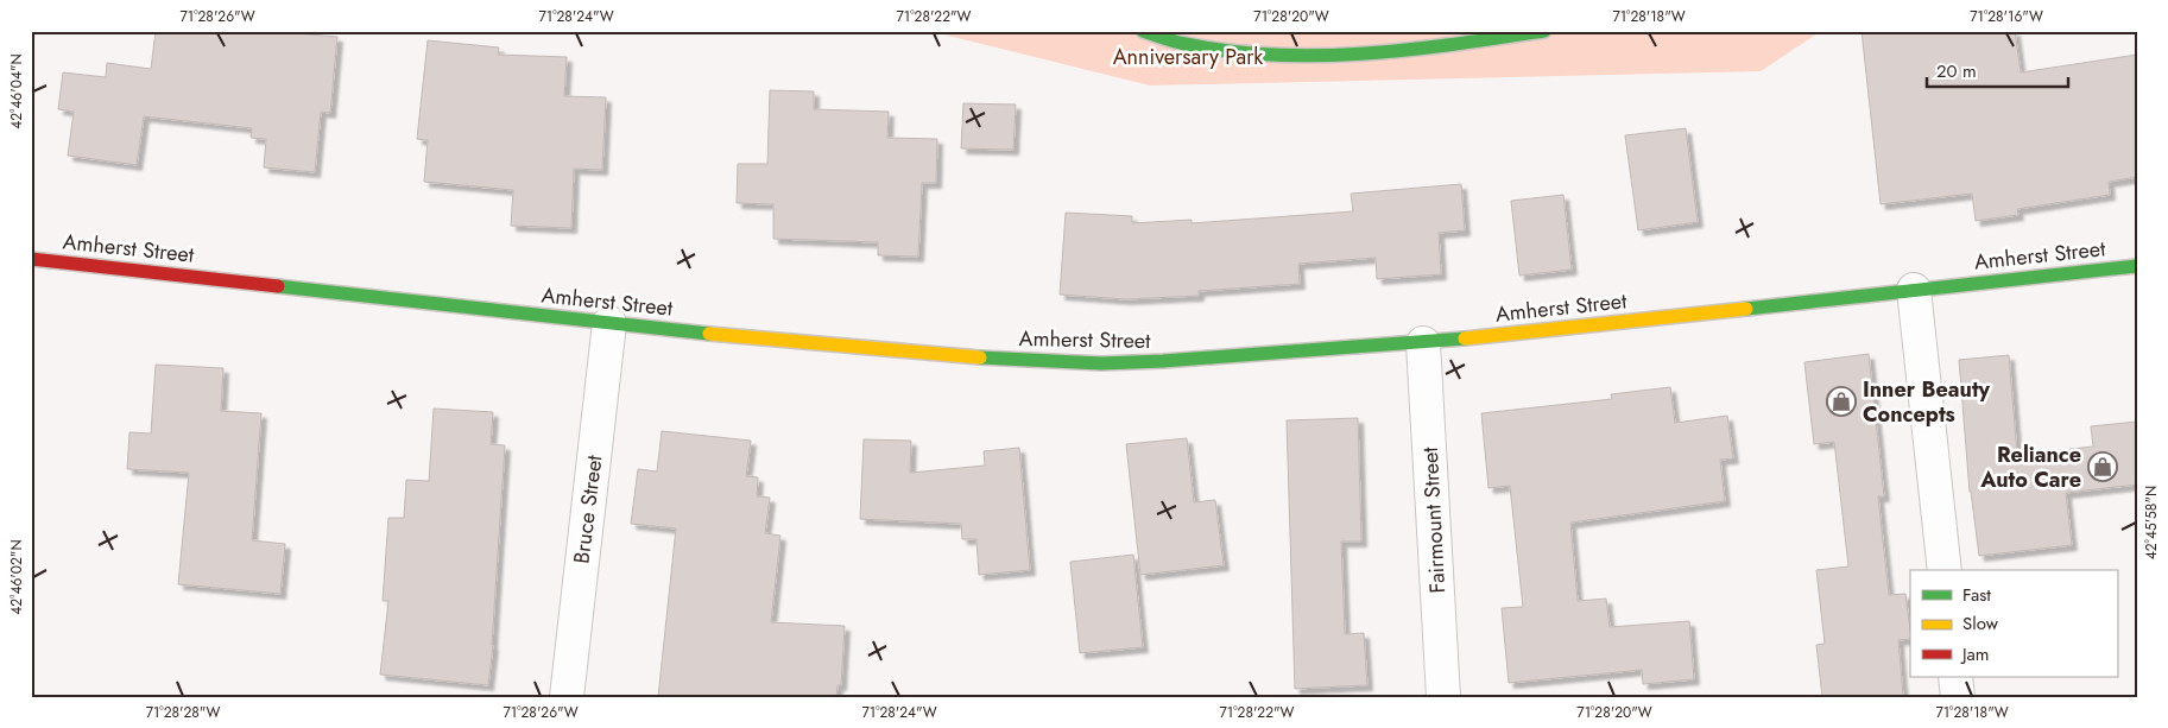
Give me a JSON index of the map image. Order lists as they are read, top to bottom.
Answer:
{
  "streets": {
    "main road": ["Amherst Street"],
    "street": ["Bruce Street", "Fairmount Street"]
  },
  "crossings": [
    ["Amherst Street", "Bruce Street"],
    ["Amherst Street", "Fairmount Street"]
  ],
  "parks": ["Anniversary Park"],
  "places": {
    "shop": ["Inner Beauty Concepts", "Reliance Auto Care"]
  },
  "legend": ["Fast", "Slow", "Jam"],
  "scale_bar": "20 m",
  "coordinates": [
    "71°28'26\"W",
    "71°28'24\"W",
    "71°28'22\"W",
    "71°28'20\"W",
    "71°28'18\"W",
    "71°28'16\"W",
    "42°46'04\"N",
    "42°45'58\"N",
    "42°46'02\"N",
    "71°28'28\"W"
  ]
}
